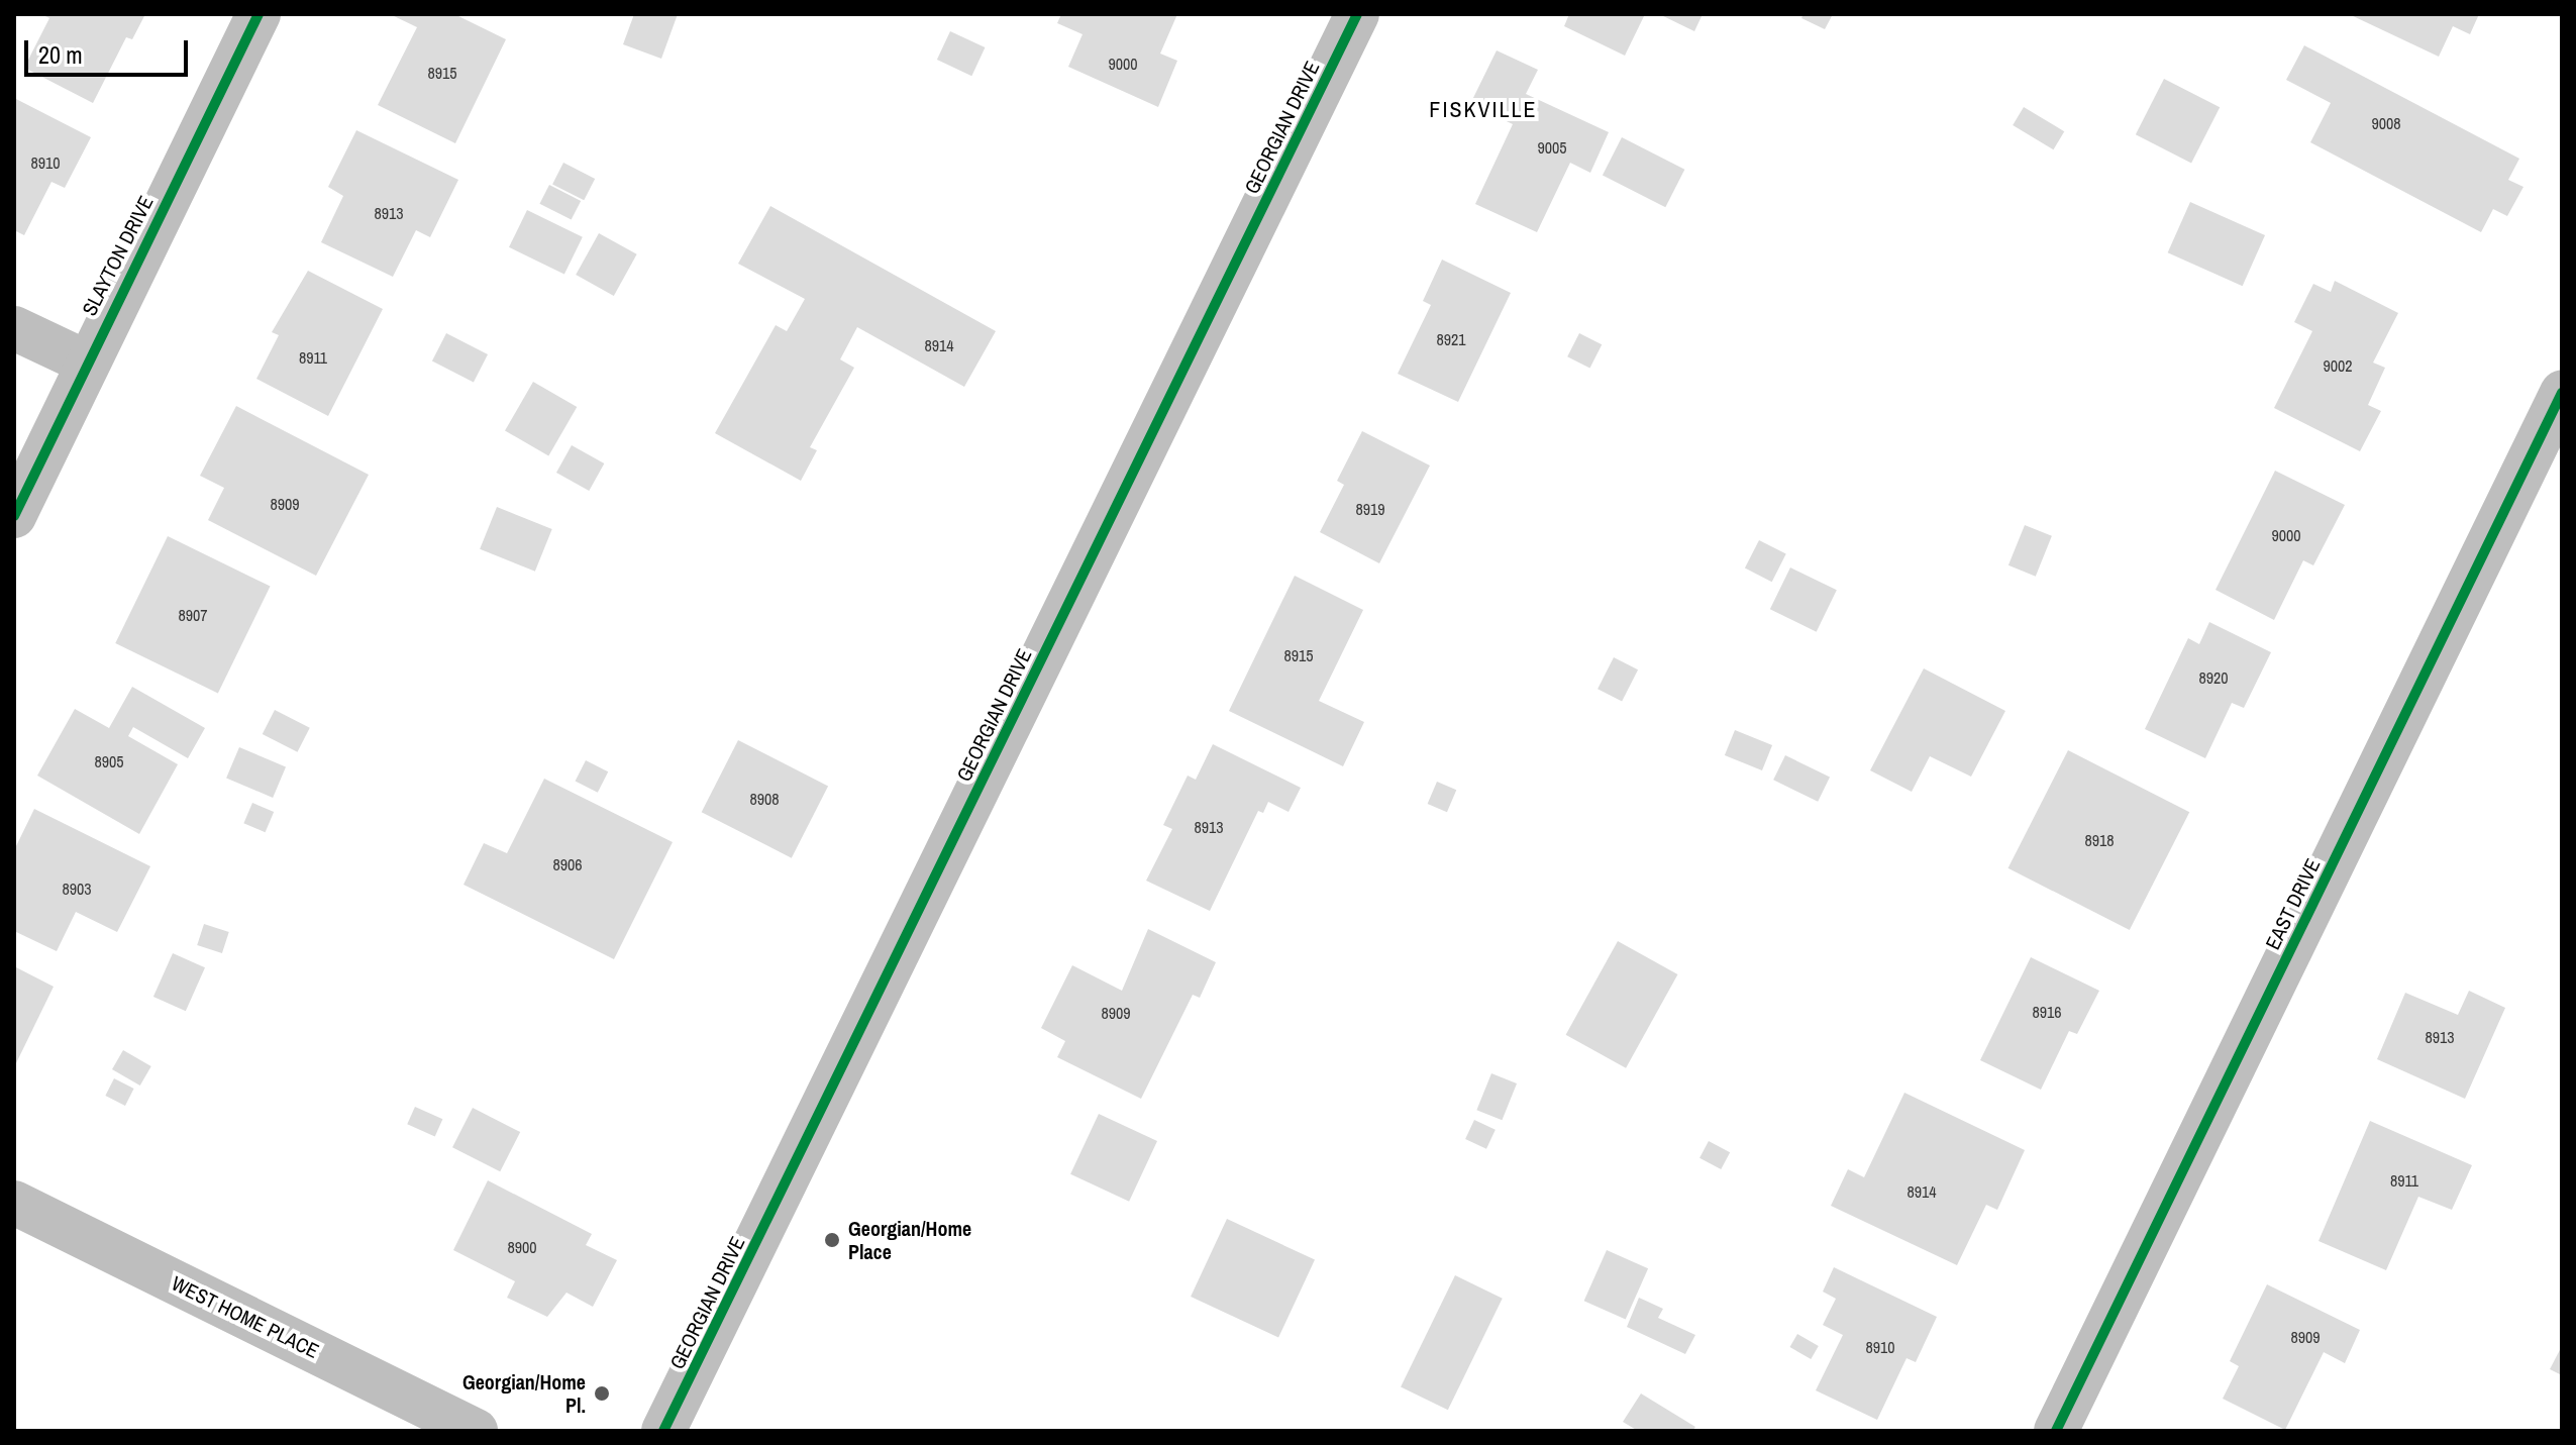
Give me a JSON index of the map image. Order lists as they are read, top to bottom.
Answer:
{
  "streets": {
    "street": [
      "GEORGIAN DRIVE",
      "SLAYTON DRIVE",
      "EAST DRIVE",
      "WEST HOME PLACE"
    ]
  },
  "districts": ["FISKVILLE"],
  "places": ["Georgian/Home Place", "Georgian/Home Pl."],
  "house_numbers": [
    "9000",
    "8915",
    "9008",
    "9005",
    "8910",
    "8913",
    "8921",
    "8914",
    "8911",
    "9002",
    "8909",
    "8919",
    "9000",
    "8907",
    "8915",
    "8920",
    "8905",
    "8908",
    "8913",
    "8918",
    "8906",
    "8903",
    "8916",
    "8909",
    "8913",
    "8911",
    "8914",
    "8900",
    "8909",
    "8910"
  ],
  "scale_bar": "20 m"
}
